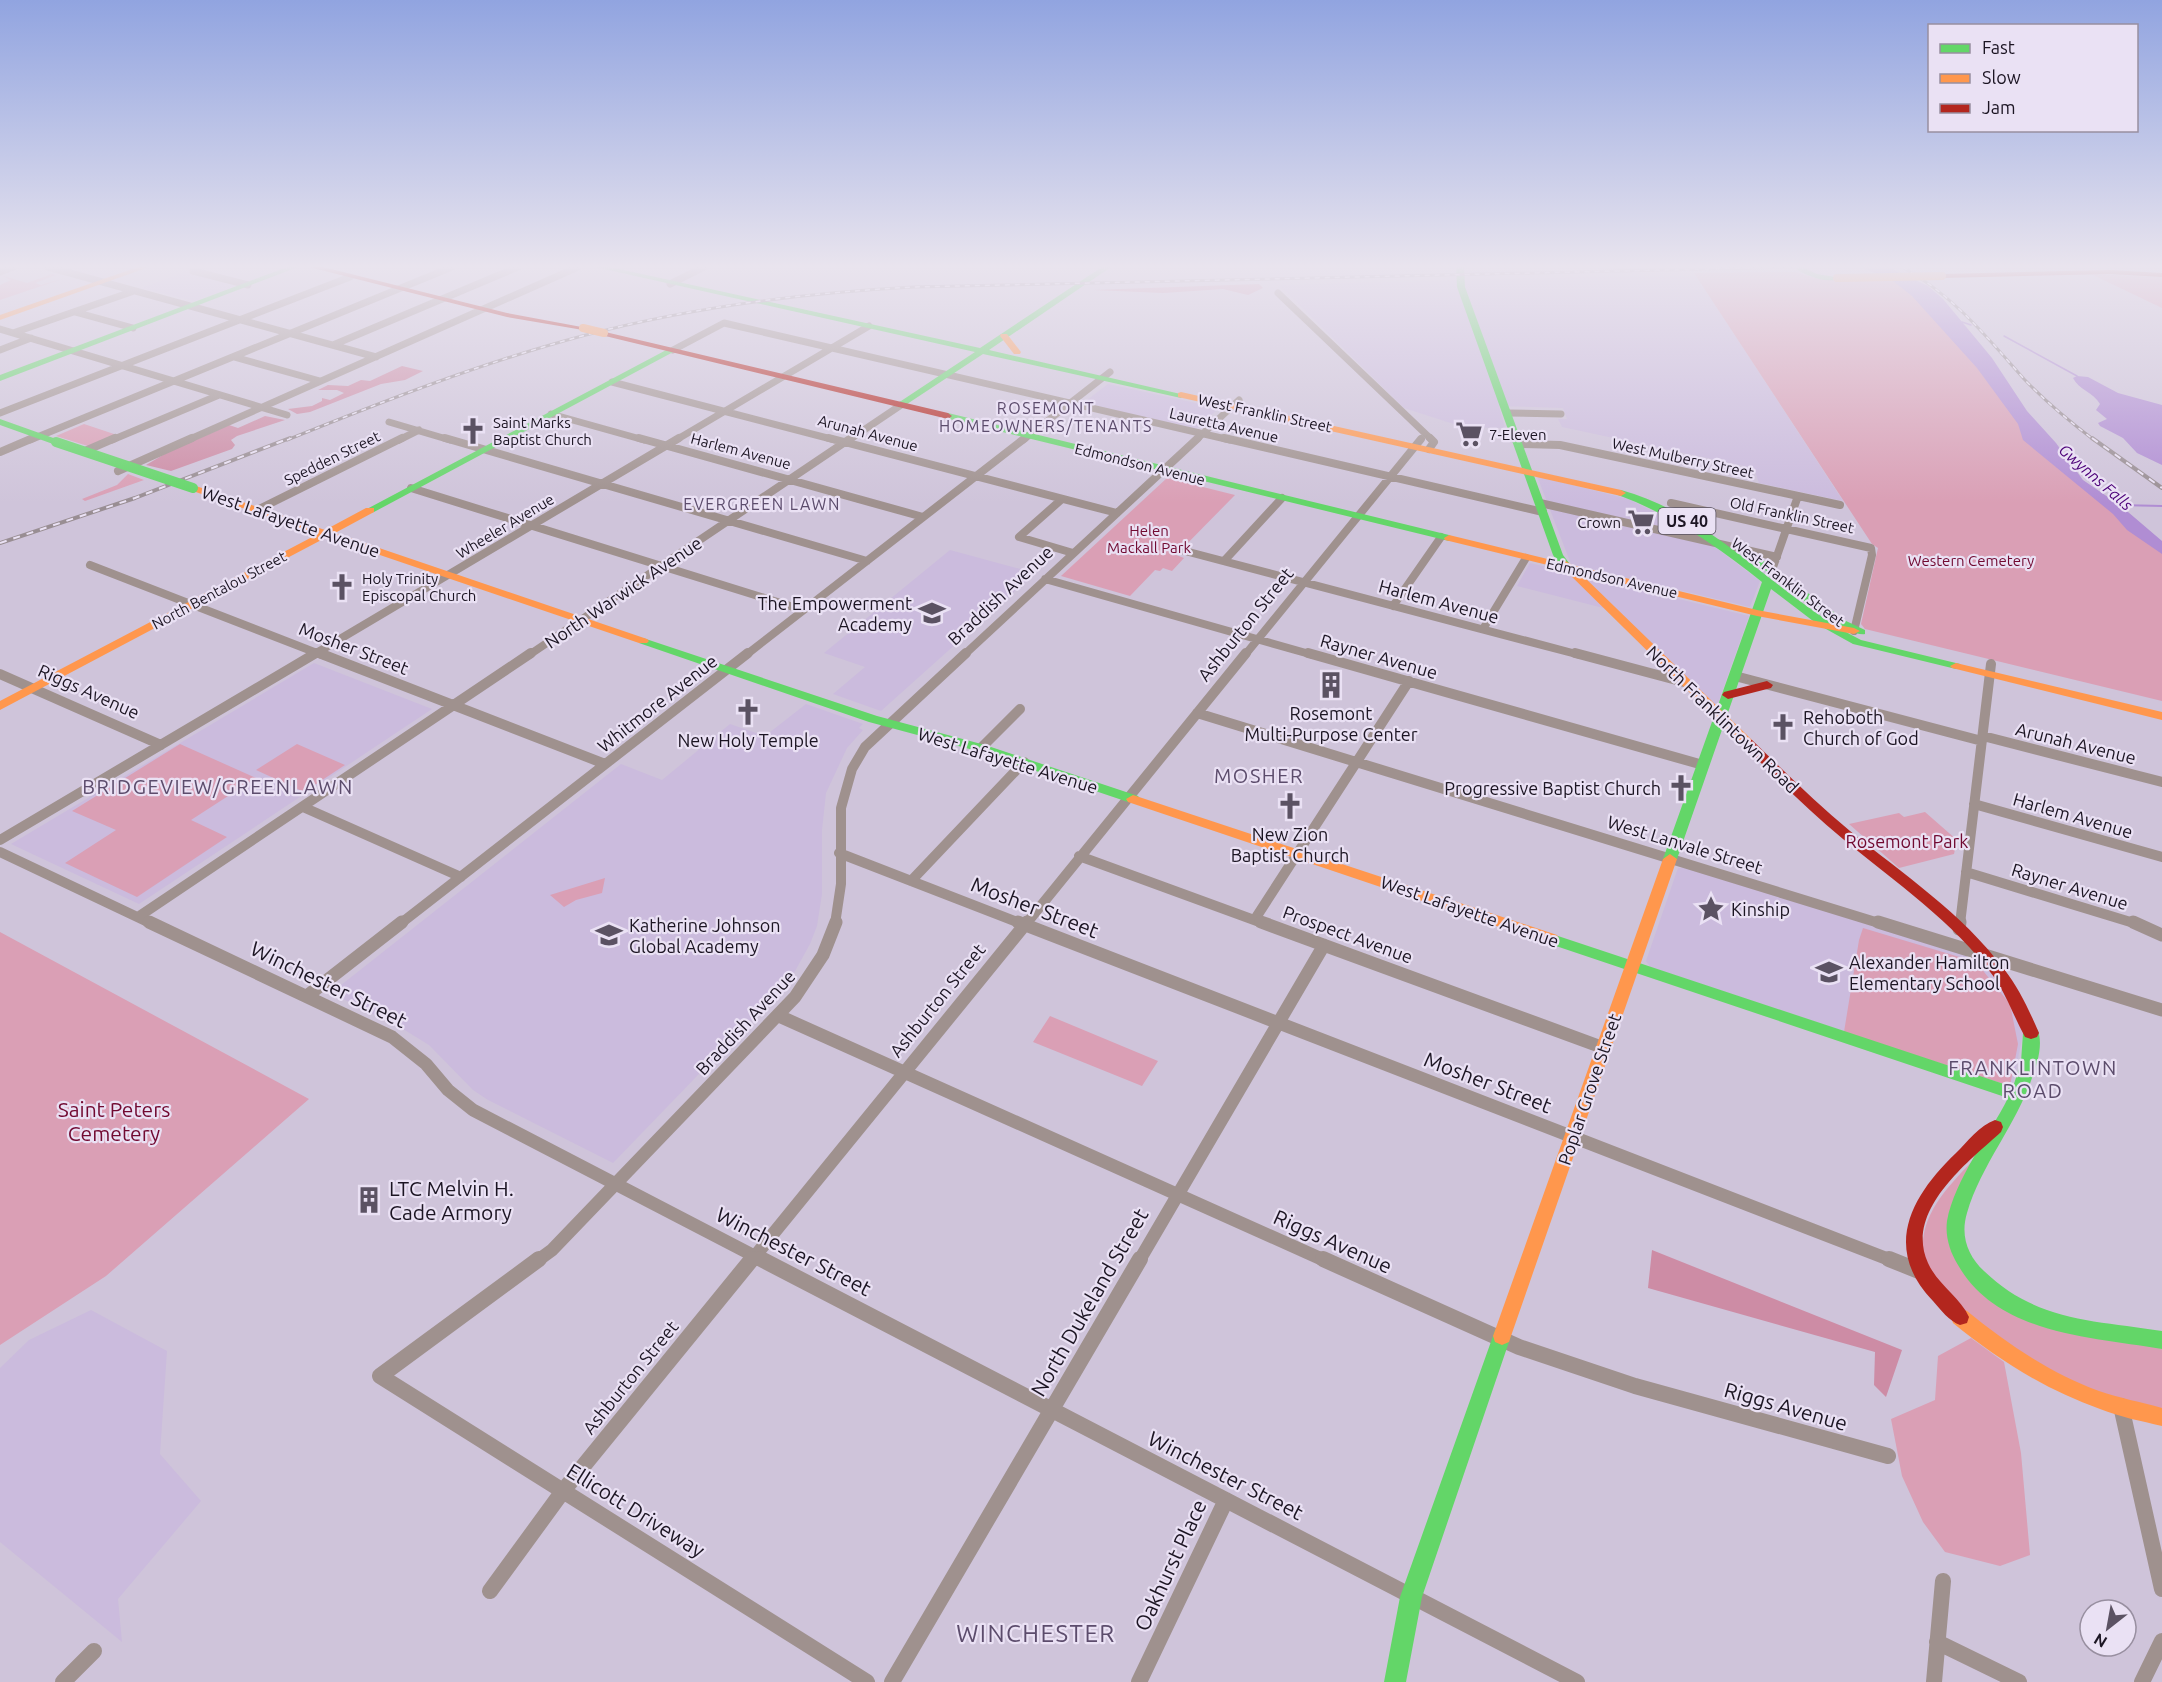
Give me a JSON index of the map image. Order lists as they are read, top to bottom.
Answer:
{
  "streets": {
    "main road": [
      "West Franklin Street",
      "Edmondson Avenue",
      "West Lafayette Avenue",
      "US 40",
      "North Bentalou Street",
      "North Warwick Avenue",
      "Mosher Street",
      "North Franklintown Road",
      "Poplar Grove Street"
    ],
    "street": [
      "Lauretta Avenue",
      "Arunah Avenue",
      "Harlem Avenue",
      "Spedden Street",
      "West Mulberry Street",
      "Old Franklin Street",
      "Wheeler Avenue",
      "Braddish Avenue",
      "Ashburton Street",
      "Rayner Avenue",
      "Riggs Avenue",
      "Whitmore Avenue",
      "West Lanvale Street",
      "Prospect Avenue",
      "Winchester Street",
      "North Dukeland Street",
      "Ellicott Driveway",
      "Oakhurst Place"
    ]
  },
  "crossings": [
    ["West Franklin Street", "Lauretta Avenue"],
    ["West Franklin Street", "Edmondson Avenue"],
    ["West Franklin Street", "Old Franklin Street"],
    ["West Franklin Street", "North Warwick Avenue"],
    ["West Franklin Street", "Braddish Avenue"],
    ["West Franklin Street", "Ashburton Street"],
    ["West Franklin Street", "Whitmore Avenue"],
    ["West Franklin Street", "North Franklintown Road"],
    ["West Franklin Street", "Poplar Grove Street"],
    ["Lauretta Avenue", "Wheeler Avenue"],
    ["Lauretta Avenue", "North Warwick Avenue"],
    ["Lauretta Avenue", "Braddish Avenue"],
    ["Lauretta Avenue", "Ashburton Street"],
    ["Lauretta Avenue", "Whitmore Avenue"],
    ["Lauretta Avenue", "North Franklintown Road"],
    ["Arunah Avenue", "Wheeler Avenue"],
    ["Arunah Avenue", "North Bentalou Street"],
    ["Arunah Avenue", "North Warwick Avenue"],
    ["Arunah Avenue", "Braddish Avenue"],
    ["Arunah Avenue", "Whitmore Avenue"],
    ["Arunah Avenue", "Poplar Grove Street"],
    ["Harlem Avenue", "Wheeler Avenue"],
    ["Harlem Avenue", "North Bentalou Street"],
    ["Harlem Avenue", "North Warwick Avenue"],
    ["Harlem Avenue", "Ashburton Street"],
    ["Harlem Avenue", "Whitmore Avenue"],
    ["Harlem Avenue", "North Franklintown Road"],
    ["Spedden Street", "West Lafayette Avenue"],
    ["West Mulberry Street", "North Franklintown Road"],
    ["West Mulberry Street", "Poplar Grove Street"],
    ["Edmondson Avenue", "Old Franklin Street"],
    ["Edmondson Avenue", "Wheeler Avenue"],
    ["Edmondson Avenue", "North Bentalou Street"],
    ["Edmondson Avenue", "North Warwick Avenue"],
    ["Edmondson Avenue", "Braddish Avenue"],
    ["Edmondson Avenue", "Ashburton Street"],
    ["Edmondson Avenue", "Whitmore Avenue"],
    ["Edmondson Avenue", "North Franklintown Road"],
    ["Edmondson Avenue", "Poplar Grove Street"],
    ["Old Franklin Street", "Poplar Grove Street"],
    ["West Lafayette Avenue", "Wheeler Avenue"],
    ["West Lafayette Avenue", "North Bentalou Street"],
    ["West Lafayette Avenue", "North Warwick Avenue"],
    ["West Lafayette Avenue", "Braddish Avenue"],
    ["West Lafayette Avenue", "Ashburton Street"],
    ["West Lafayette Avenue", "Whitmore Avenue"],
    ["West Lafayette Avenue", "North Franklintown Road"],
    ["West Lafayette Avenue", "Poplar Grove Street"],
    ["Wheeler Avenue", "Mosher Street"],
    ["Wheeler Avenue", "Riggs Avenue"],
    ["North Bentalou Street", "Mosher Street"],
    ["North Bentalou Street", "Riggs Avenue"],
    ["North Warwick Avenue", "Mosher Street"],
    ["North Warwick Avenue", "Winchester Street"],
    ["Braddish Avenue", "Mosher Street"],
    ["Braddish Avenue", "Rayner Avenue"],
    ["Braddish Avenue", "Riggs Avenue"],
    ["Braddish Avenue", "Winchester Street"],
    ["Braddish Avenue", "Ellicott Driveway"],
    ["Ashburton Street", "Mosher Street"],
    ["Ashburton Street", "Rayner Avenue"],
    ["Ashburton Street", "Riggs Avenue"],
    ["Ashburton Street", "West Lanvale Street"],
    ["Ashburton Street", "Prospect Avenue"],
    ["Ashburton Street", "Winchester Street"],
    ["Ashburton Street", "Ellicott Driveway"],
    ["Mosher Street", "Whitmore Avenue"],
    ["Mosher Street", "North Franklintown Road"],
    ["Mosher Street", "Poplar Grove Street"],
    ["Mosher Street", "North Dukeland Street"],
    ["Rayner Avenue", "Poplar Grove Street"],
    ["Riggs Avenue", "Poplar Grove Street"],
    ["Riggs Avenue", "North Dukeland Street"],
    ["Whitmore Avenue", "Winchester Street"],
    ["North Franklintown Road", "West Lanvale Street"],
    ["North Franklintown Road", "Poplar Grove Street"],
    ["West Lanvale Street", "Poplar Grove Street"],
    ["Prospect Avenue", "Poplar Grove Street"],
    ["Prospect Avenue", "North Dukeland Street"],
    ["Winchester Street", "Poplar Grove Street"],
    ["Winchester Street", "North Dukeland Street"],
    ["Winchester Street", "Oakhurst Place"]
  ],
  "districts": [
    "ROSEMONT HOMEOWNERS/TENANTS",
    "EVERGREEN LAWN",
    "MOSHER",
    "BRIDGEVIEW/GREENLAWN",
    "FRANKLINTOWN ROAD",
    "WINCHESTER"
  ],
  "water": ["Gwynns Falls"],
  "parks": [
    "Helen Mackall Park",
    "Western Cemetery",
    "Rosemont Park",
    "Saint Peters Cemetery"
  ],
  "places": {
    "church": [
      "Saint Marks Baptist Church",
      "Holy Trinity Episcopal Church",
      "New Holy Temple",
      "Rehoboth Church of God",
      "Progressive Baptist Church",
      "New Zion Baptist Church"
    ],
    "supermarket": ["7-Eleven", "Crown"],
    "school or university": ["The Empowerment Academy", "Katherine Johnson Global Academy", "Alexander Hamilton Elementary School"],
    "building": ["Rosemont Multi-Purpose Center", "LTC Melvin H. Cade Armory"],
    "place": ["Kinship"]
  },
  "legend": ["Fast", "Slow", "Jam"],
  "north": "bottom left"
}
